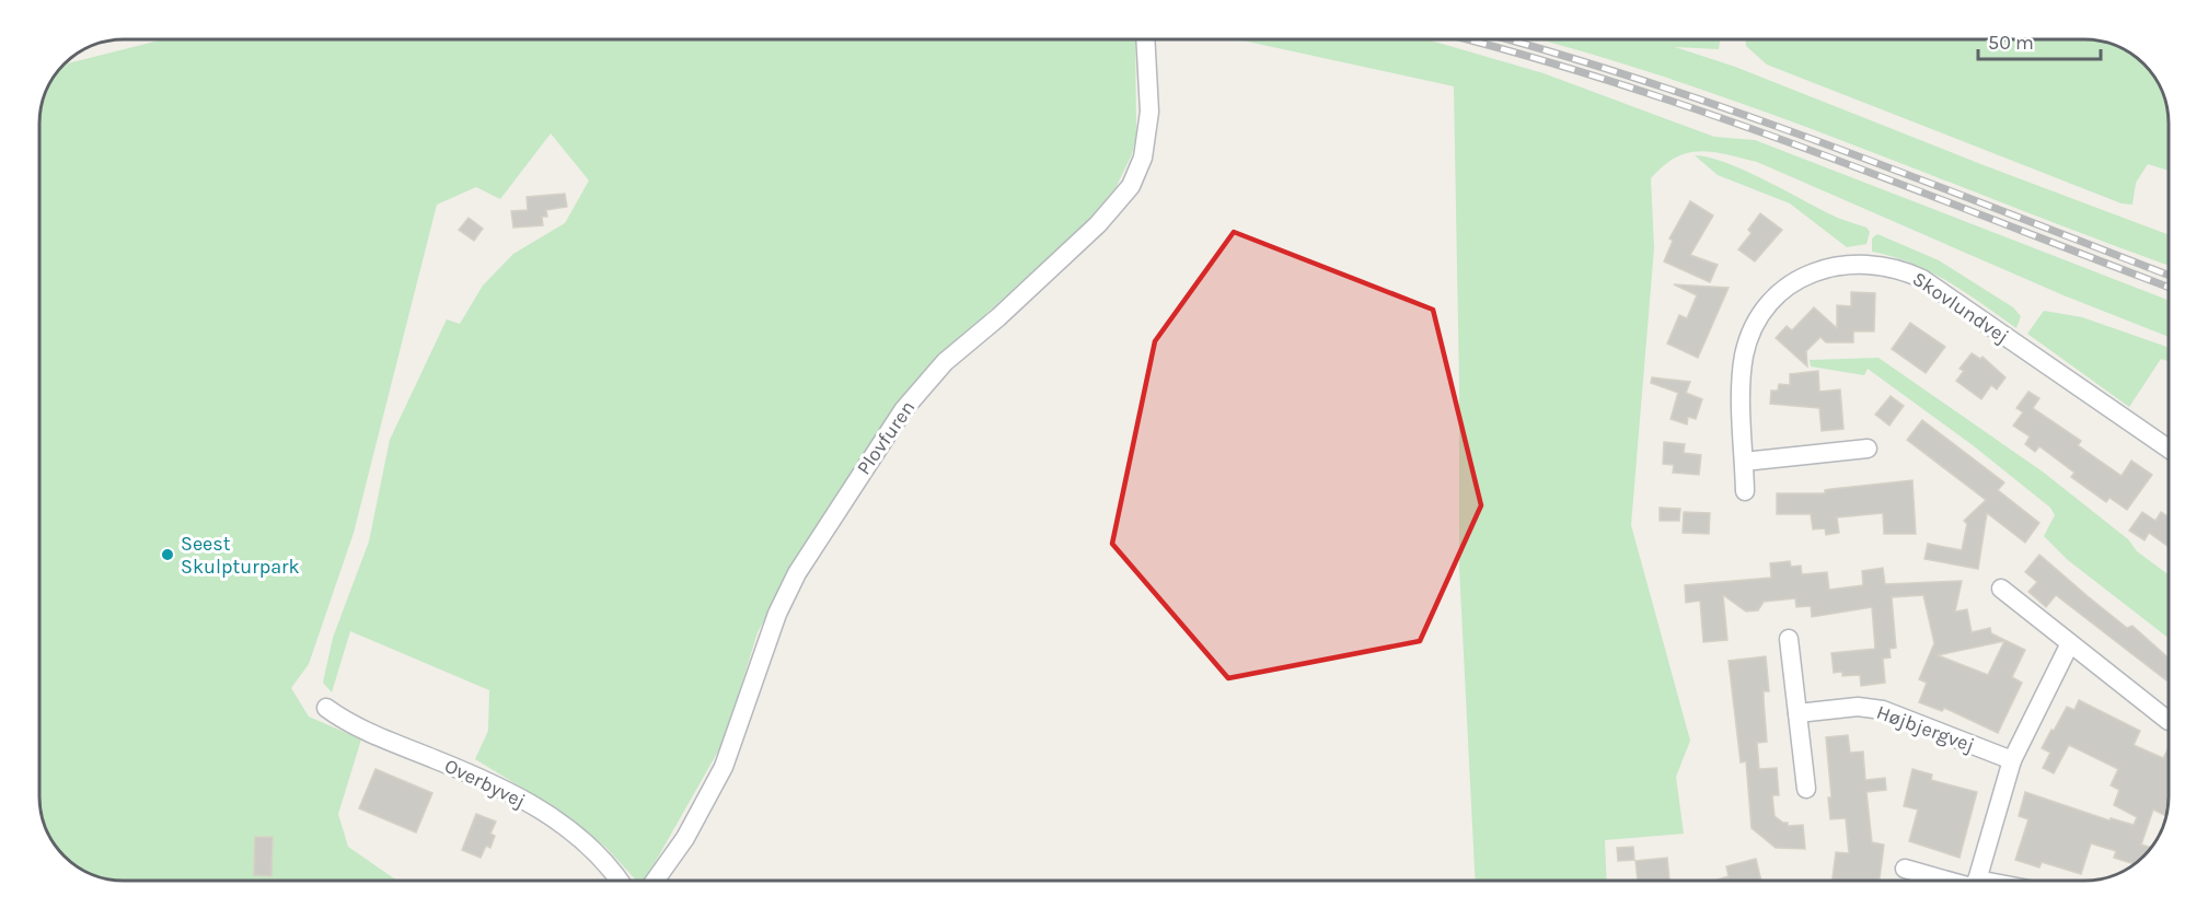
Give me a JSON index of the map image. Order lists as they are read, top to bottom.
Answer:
{
  "streets": {
    "street": [
      "Skovlundvej",
      "Plovfuren",
      "Højbjergvej",
      "Overbyvej"
    ]
  },
  "places": ["Seest Skulpturpark"],
  "scale_bar": "50 m"
}
